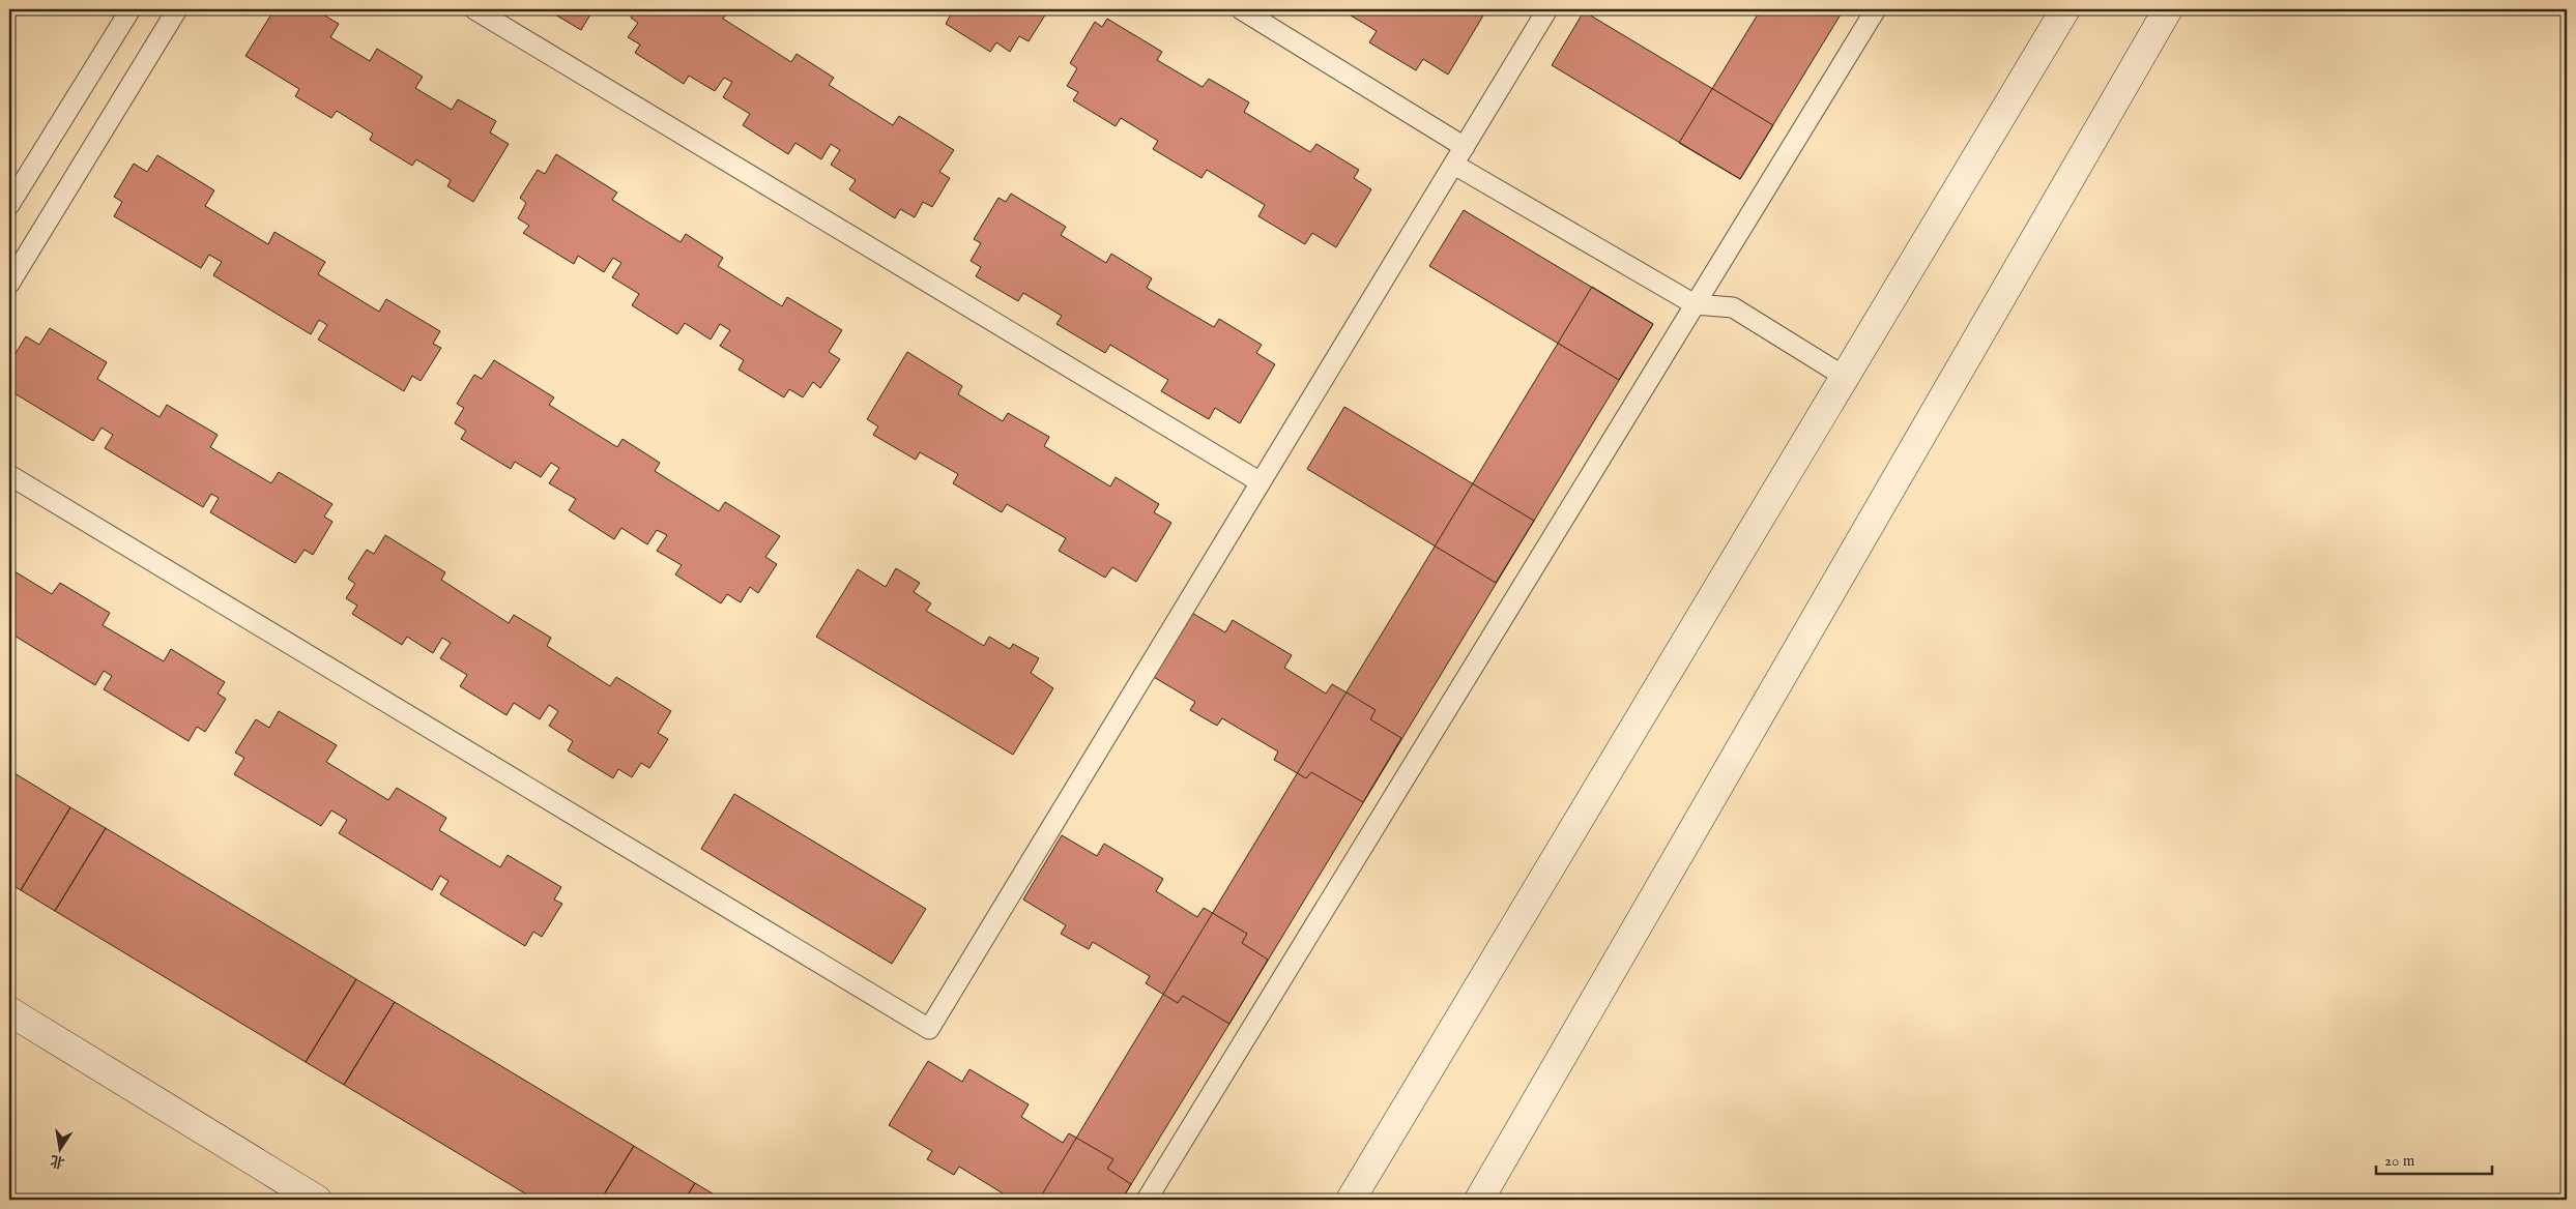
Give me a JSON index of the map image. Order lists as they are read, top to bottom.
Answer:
{
  "scale_bar": "20 m",
  "north": "bottom"
}
